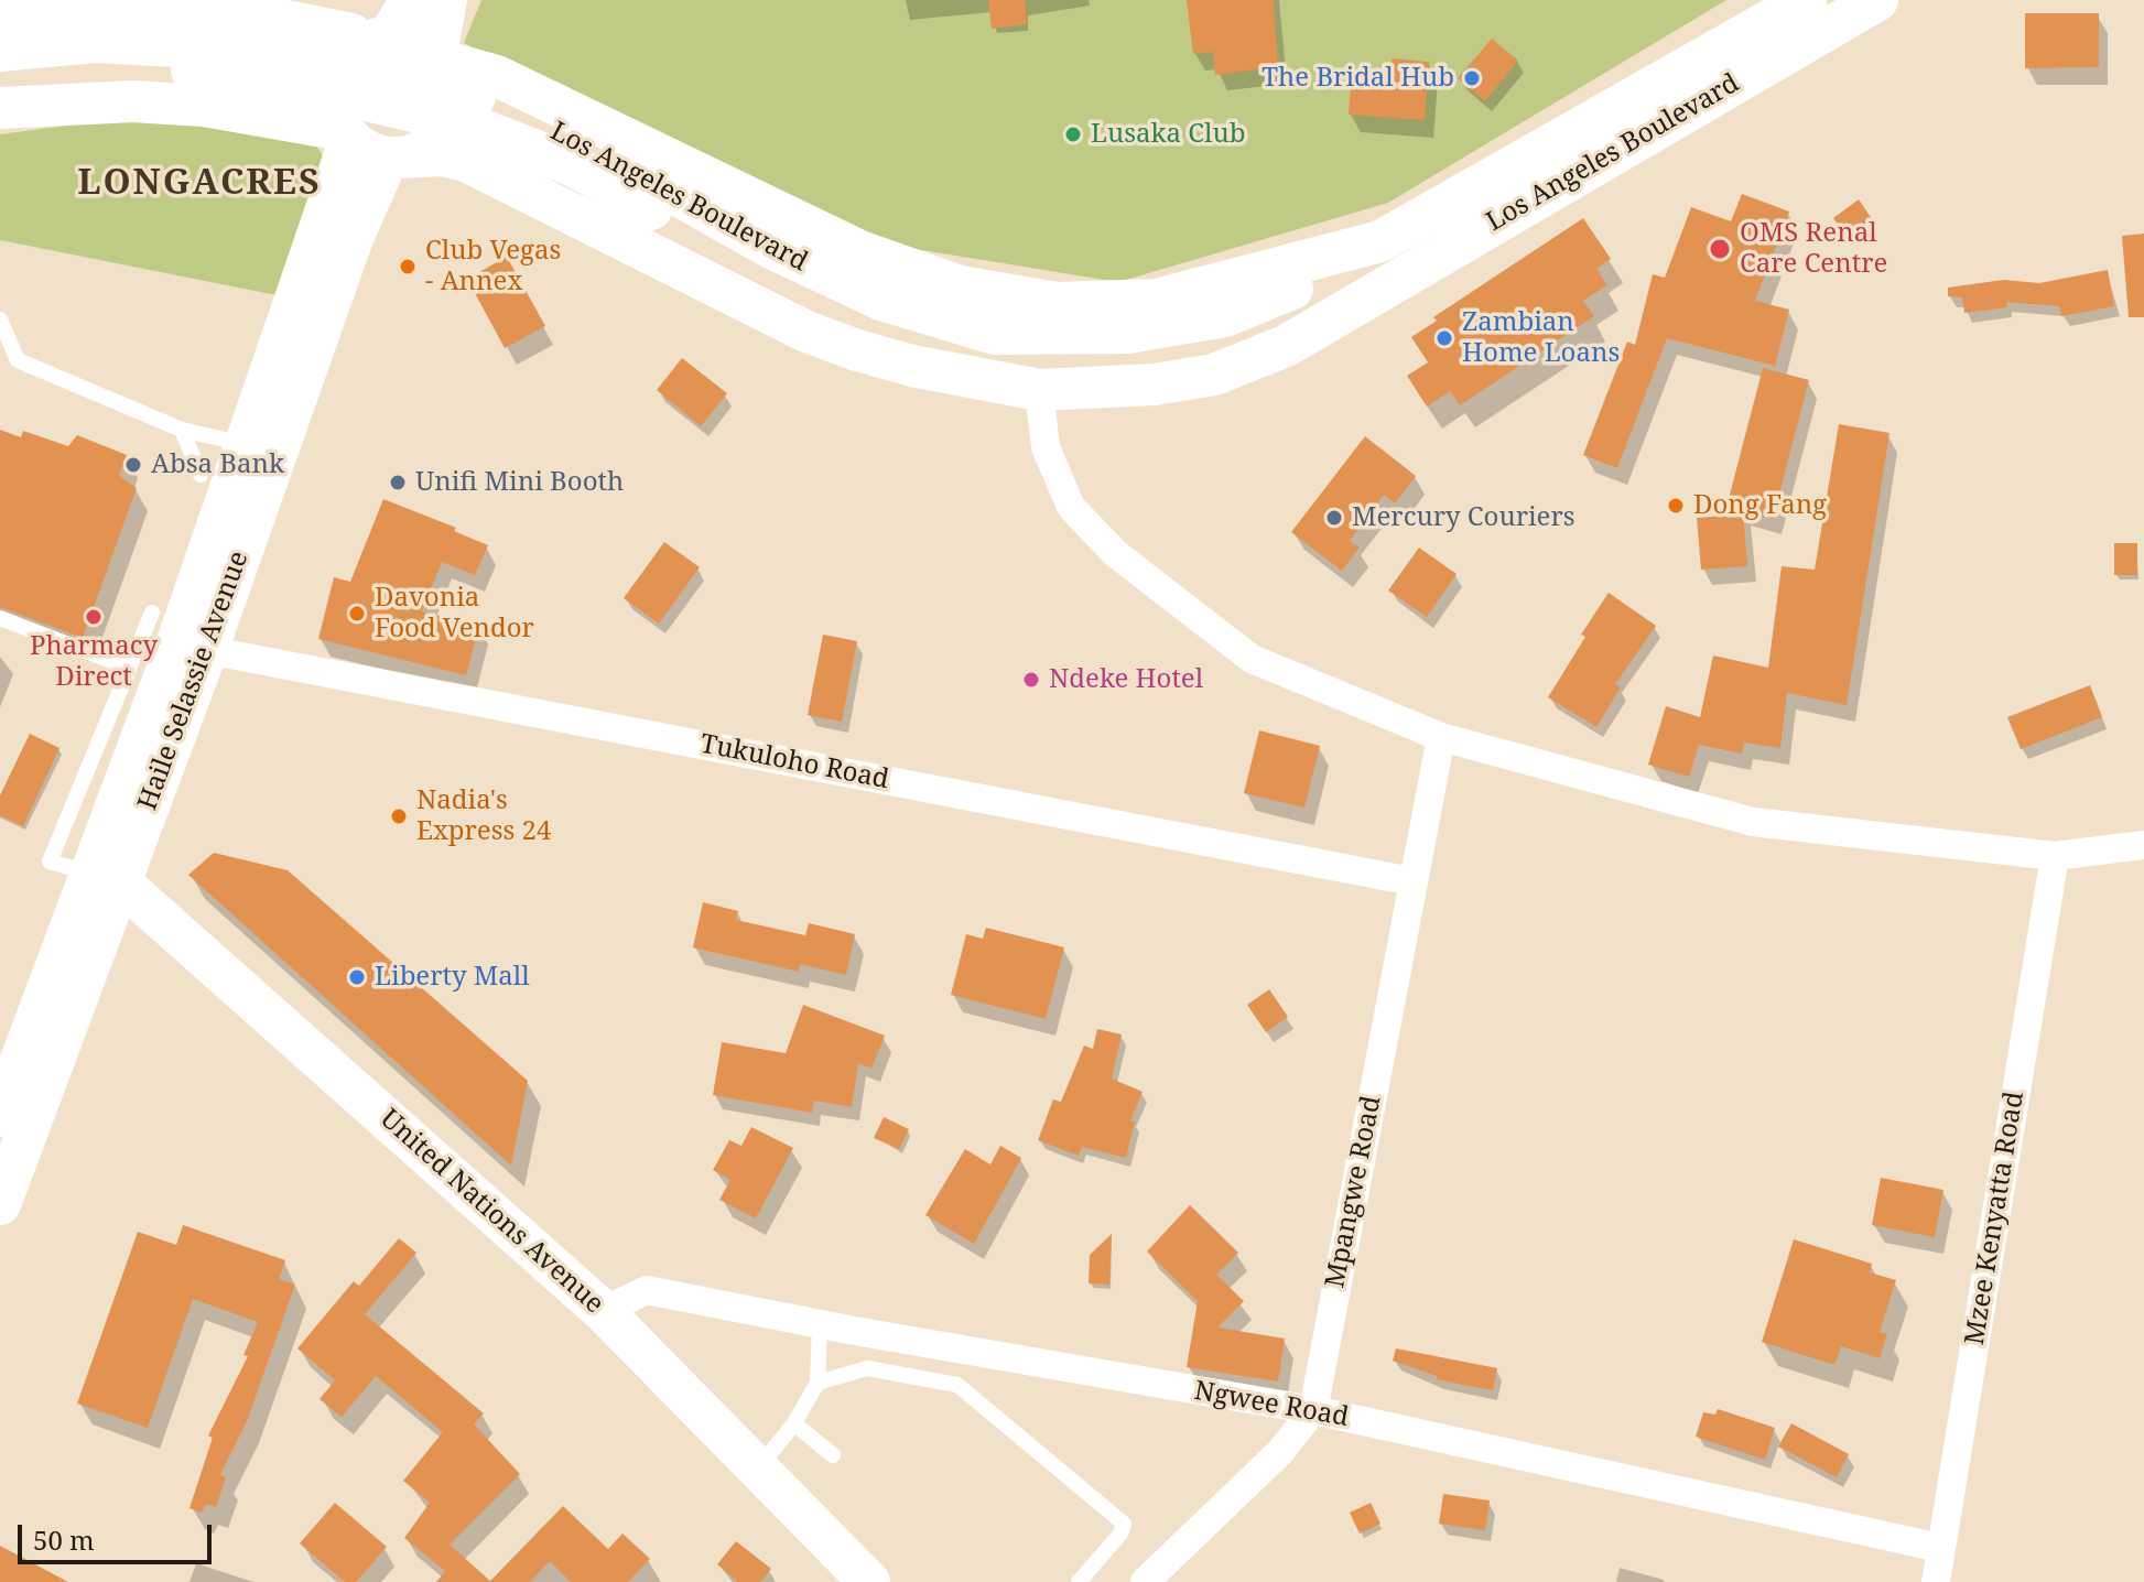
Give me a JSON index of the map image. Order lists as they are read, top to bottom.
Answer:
{
  "streets": {
    "main road": ["Los Angeles Boulevard", "Haile Selassie Avenue", "United Nations Avenue"],
    "street": [
      "Tukuloho Road",
      "Mpangwe Road",
      "Mzee Kenyatta Road",
      "Ngwee Road"
    ]
  },
  "crossings": [
    ["Los Angeles Boulevard", "Haile Selassie Avenue"],
    ["Haile Selassie Avenue", "Tukuloho Road"],
    ["Haile Selassie Avenue", "United Nations Avenue"],
    ["Tukuloho Road", "Mpangwe Road"],
    ["Mpangwe Road", "Ngwee Road"],
    ["United Nations Avenue", "Ngwee Road"],
    ["Mzee Kenyatta Road", "Ngwee Road"]
  ],
  "districts": ["LONGACRES"],
  "places": [
    "The Bridal Hub",
    "Lusaka Club",
    "OMS Renal Care Centre",
    "Club Vegas - Annex",
    "Zambian Home Loans",
    "Absa Bank",
    "Unifi Mini Booth",
    "Dong Fang",
    "Mercury Couriers",
    "Davonia Food Vendor",
    "Pharmacy Direct",
    "Ndeke Hotel",
    "Nadia's Express 24",
    "Liberty Mall"
  ],
  "scale_bar": "50 m"
}
